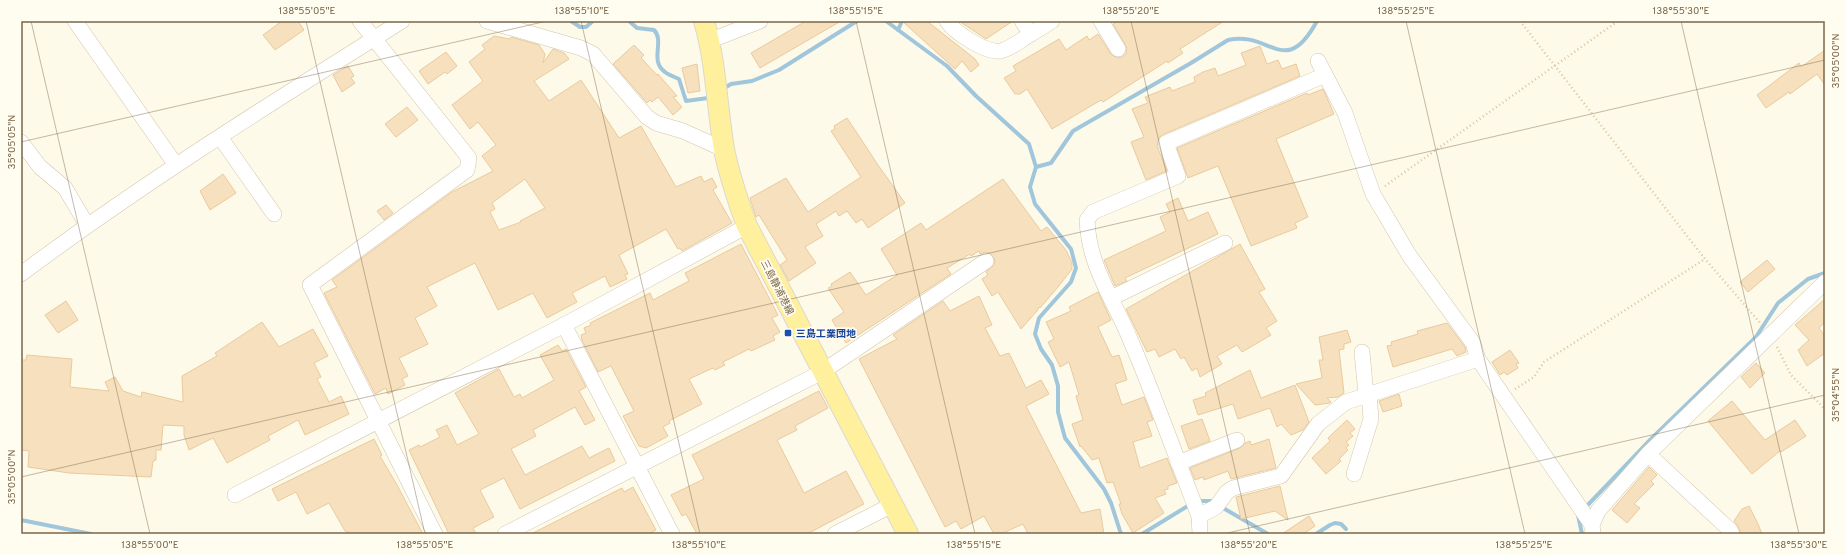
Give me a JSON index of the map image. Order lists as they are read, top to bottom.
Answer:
{
  "streets": {
    "main road": ["三島静浦港線"]
  },
  "places": {
    "transit": ["三島工業団地"]
  },
  "coordinates": [
    "138°55'05\"E",
    "138°55'10\"E",
    "138°55'15\"E",
    "138°55'20\"E",
    "138°55'25\"E",
    "138°55'30\"E",
    "35°05'00\"N",
    "35°05'05\"N",
    "35°04'55\"N",
    "138°55'00\"E"
  ]
}
